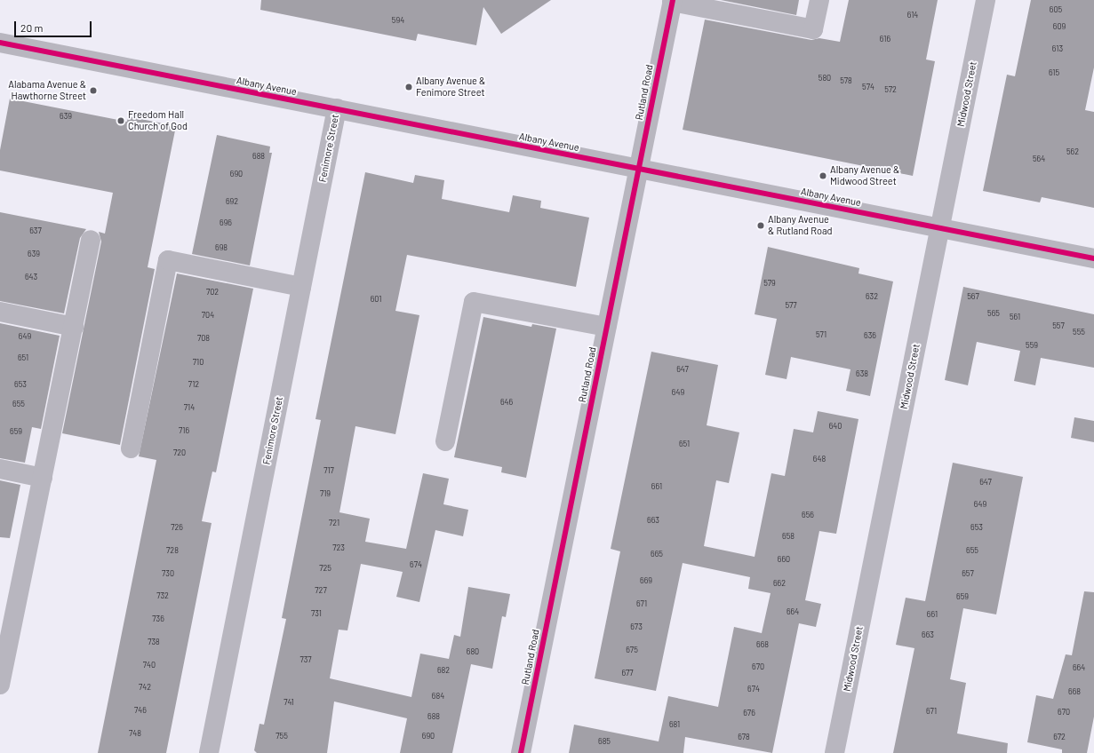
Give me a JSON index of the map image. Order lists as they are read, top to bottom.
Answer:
{
  "streets": {
    "street": [
      "Albany Avenue",
      "Rutland Road",
      "Midwood Street",
      "Fenimore Street"
    ]
  },
  "crossings": [
    ["Albany Avenue", "Rutland Road"],
    ["Albany Avenue", "Midwood Street"],
    ["Albany Avenue", "Fenimore Street"]
  ],
  "places": [
    "Albany Avenue & Fenimore Street",
    "Alabama Avenue & Hawthorne Street",
    "Freedom Hall Church of God",
    "Albany Avenue & Midwood Street",
    "Albany Avenue & Rutland Road"
  ],
  "house_numbers": [
    "605",
    "614",
    "594",
    "609",
    "616",
    "613",
    "615",
    "580",
    "578",
    "574",
    "572",
    "639",
    "562",
    "688",
    "564",
    "690",
    "692",
    "696",
    "637",
    "698",
    "639",
    "643",
    "579",
    "702",
    "632",
    "567",
    "601",
    "577",
    "565",
    "704",
    "561",
    "557",
    "555",
    "571",
    "636",
    "649",
    "708",
    "559",
    "651",
    "710",
    "647",
    "638",
    "653",
    "712",
    "649",
    "646",
    "655",
    "714",
    "640",
    "716",
    "659",
    "651",
    "720",
    "648",
    "717",
    "647",
    "661",
    "719",
    "649",
    "656",
    "663",
    "721",
    "726",
    "653",
    "658",
    "723",
    "728",
    "655",
    "665",
    "660",
    "674",
    "725",
    "730",
    "657",
    "669",
    "662",
    "727",
    "732",
    "659",
    "671",
    "664",
    "731",
    "661",
    "736",
    "673",
    "663",
    "738",
    "668",
    "675",
    "680",
    "737",
    "740",
    "670",
    "664",
    "682",
    "677",
    "742",
    "674",
    "668",
    "684",
    "741",
    "746",
    "671",
    "670",
    "676",
    "688",
    "681",
    "748",
    "755",
    "690",
    "678",
    "672",
    "685"
  ],
  "scale_bar": "20 m"
}
